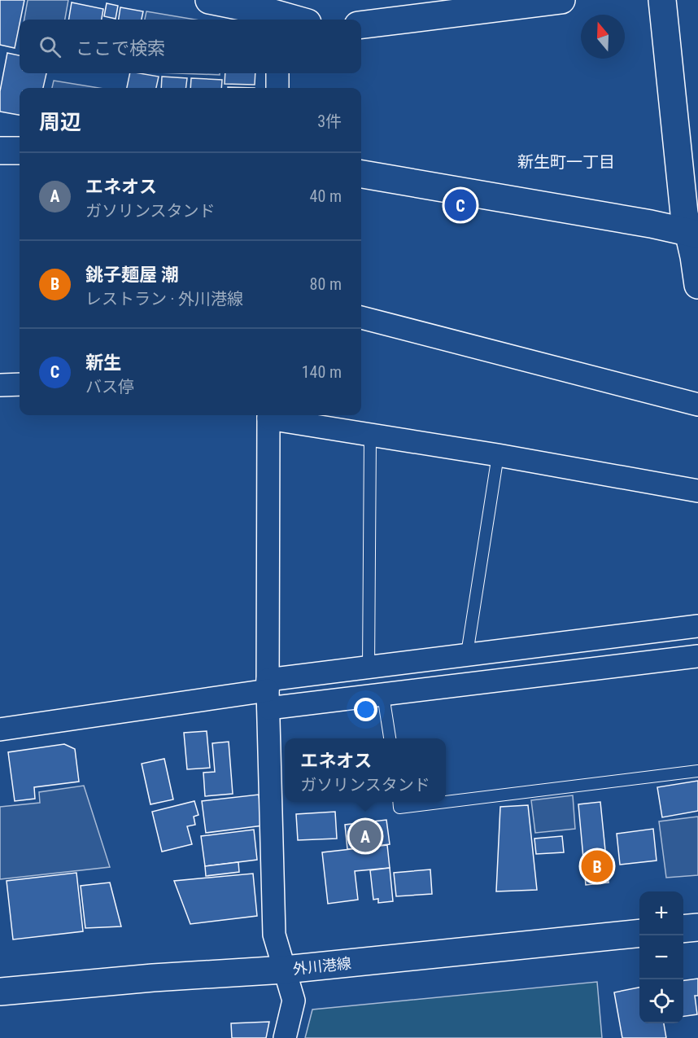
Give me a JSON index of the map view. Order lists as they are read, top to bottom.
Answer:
{
  "streets": {
    "street": ["外川港線"]
  },
  "districts": ["新生町一丁目"],
  "north": "top",
  "page": {
    "search": "ここで検索",
    "heading": ["周辺", "3件"],
    "list": [
      {
        "mark": "A",
        "name": "エネオス",
        "note": "ガソリンスタンド",
        "value": "40 m"
      },
      {
        "mark": "B",
        "name": "銚子麺屋 潮",
        "note": "レストラン · 外川港線",
        "value": "80 m"
      },
      {
        "mark": "C",
        "name": "新生",
        "note": "バス停",
        "value": "140 m"
      }
    ],
    "pins": ["C", "A", "B"],
    "popup": ["エネオス", "ガソリンスタンド"],
    "map_buttons": ["+", "−"]
  }
}
